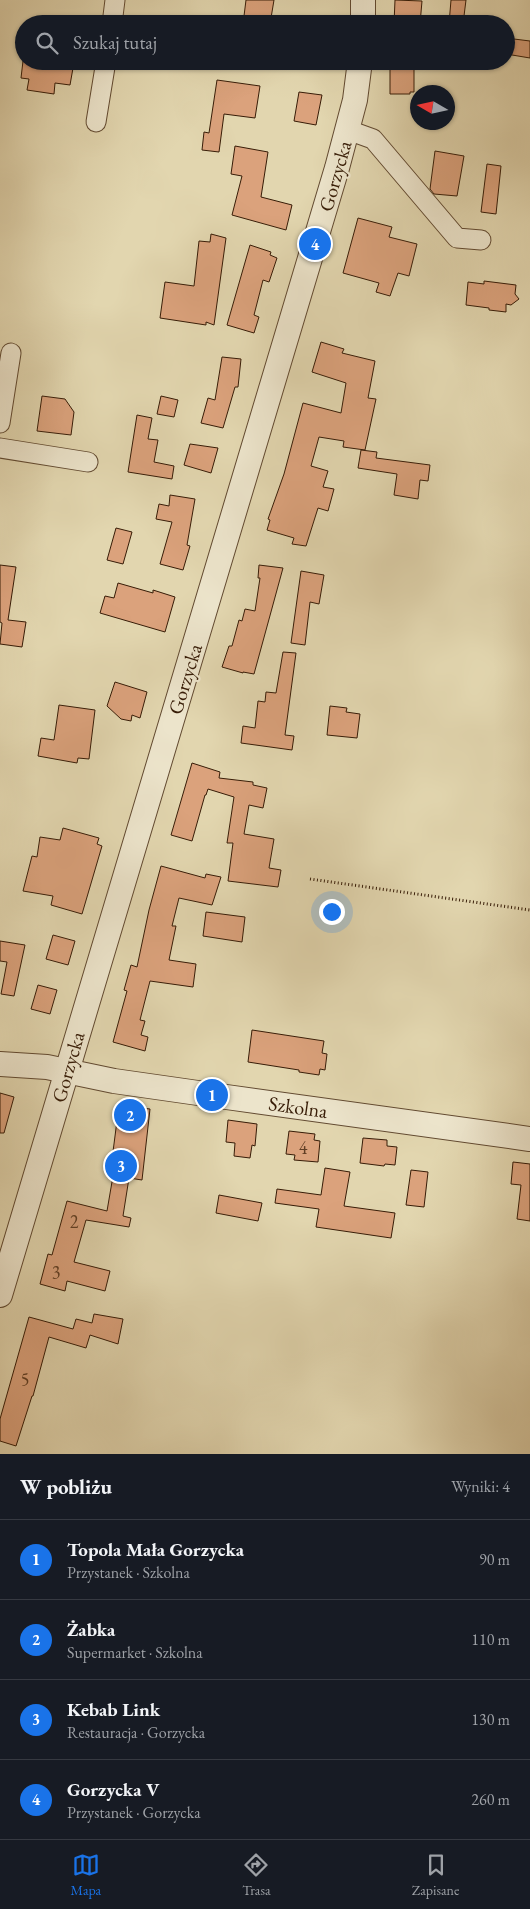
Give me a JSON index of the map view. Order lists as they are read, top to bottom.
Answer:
{
  "streets": {
    "street": ["Gorzycka", "Szkolna"]
  },
  "crossings": [
    ["Gorzycka", "Szkolna"]
  ],
  "house_numbers": [
    "4",
    "2",
    "3",
    "5"
  ],
  "north": "left",
  "page": {
    "search": "Szukaj tutaj",
    "pins": [
      "4",
      "1",
      "2",
      "3"
    ],
    "heading": ["W pobliżu", "Wyniki: 4"],
    "list": [
      {
        "mark": "1",
        "name": "Topola Mała Gorzycka",
        "note": "Przystanek · Szkolna",
        "value": "90 m"
      },
      {
        "mark": "2",
        "name": "Żabka",
        "note": "Supermarket · Szkolna",
        "value": "110 m"
      },
      {
        "mark": "3",
        "name": "Kebab Link",
        "note": "Restauracja · Gorzycka",
        "value": "130 m"
      },
      {
        "mark": "4",
        "name": "Gorzycka V",
        "note": "Przystanek · Gorzycka",
        "value": "260 m"
      }
    ],
    "nav": ["Mapa", "Trasa", "Zapisane"]
  }
}
